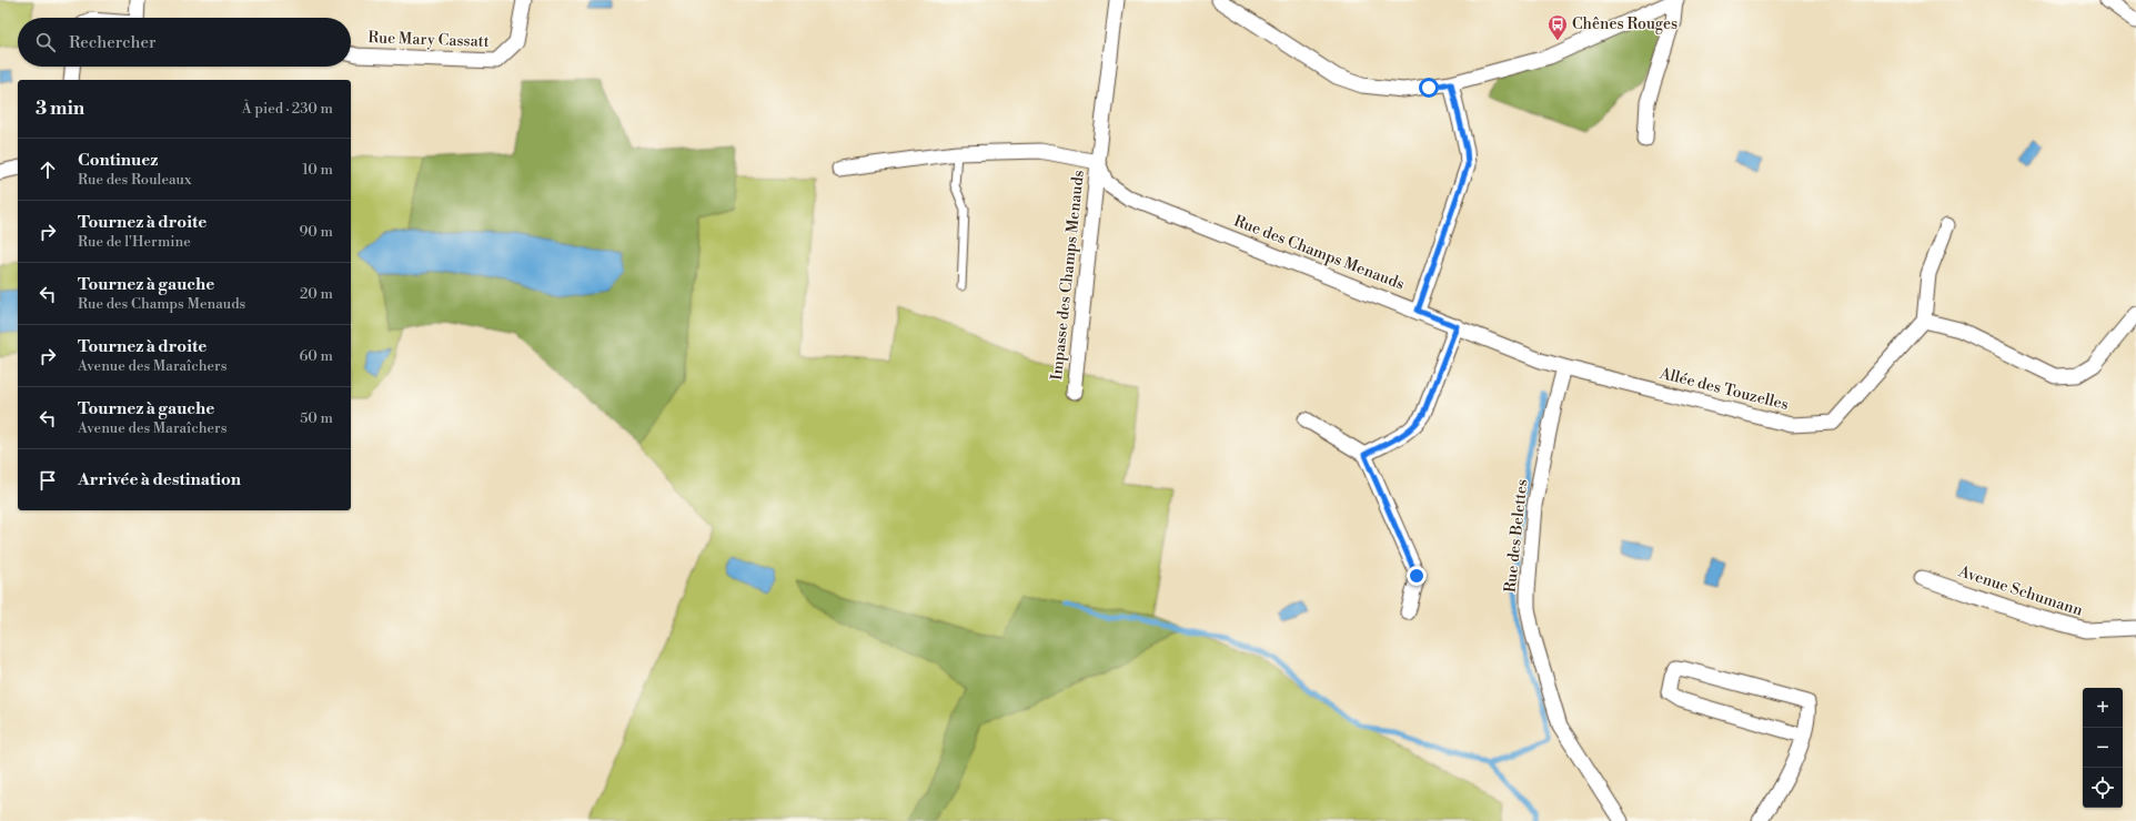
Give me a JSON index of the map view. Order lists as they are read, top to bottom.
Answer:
{
  "streets": {
    "street": [
      "Rue Mary Cassatt",
      "Rue des Champs Menauds",
      "Impasse des Champs Menauds",
      "Allée des Touzelles",
      "Rue des Belettes",
      "Avenue Schumann"
    ]
  },
  "crossings": [
    ["Rue des Champs Menauds", "Impasse des Champs Menauds"],
    ["Rue des Champs Menauds", "Allée des Touzelles"],
    ["Allée des Touzelles", "Rue des Belettes"]
  ],
  "places": {
    "bus stop": ["Chênes Rouges"]
  },
  "page": {
    "search": "Rechercher",
    "heading": ["3 min", "À pied · 230 m"],
    "list": [
      ["Continuez", "Rue des Rouleaux", "10 m"],
      ["Tournez à droite", "Rue de l'Hermine", "90 m"],
      ["Tournez à gauche", "Rue des Champs Menauds", "20 m"],
      ["Tournez à droite", "Avenue des Maraîchers", "60 m"],
      ["Tournez à gauche", "Avenue des Maraîchers", "50 m"],
      "Arrivée à destination"
    ],
    "map_buttons": ["+", "−"]
  }
}
